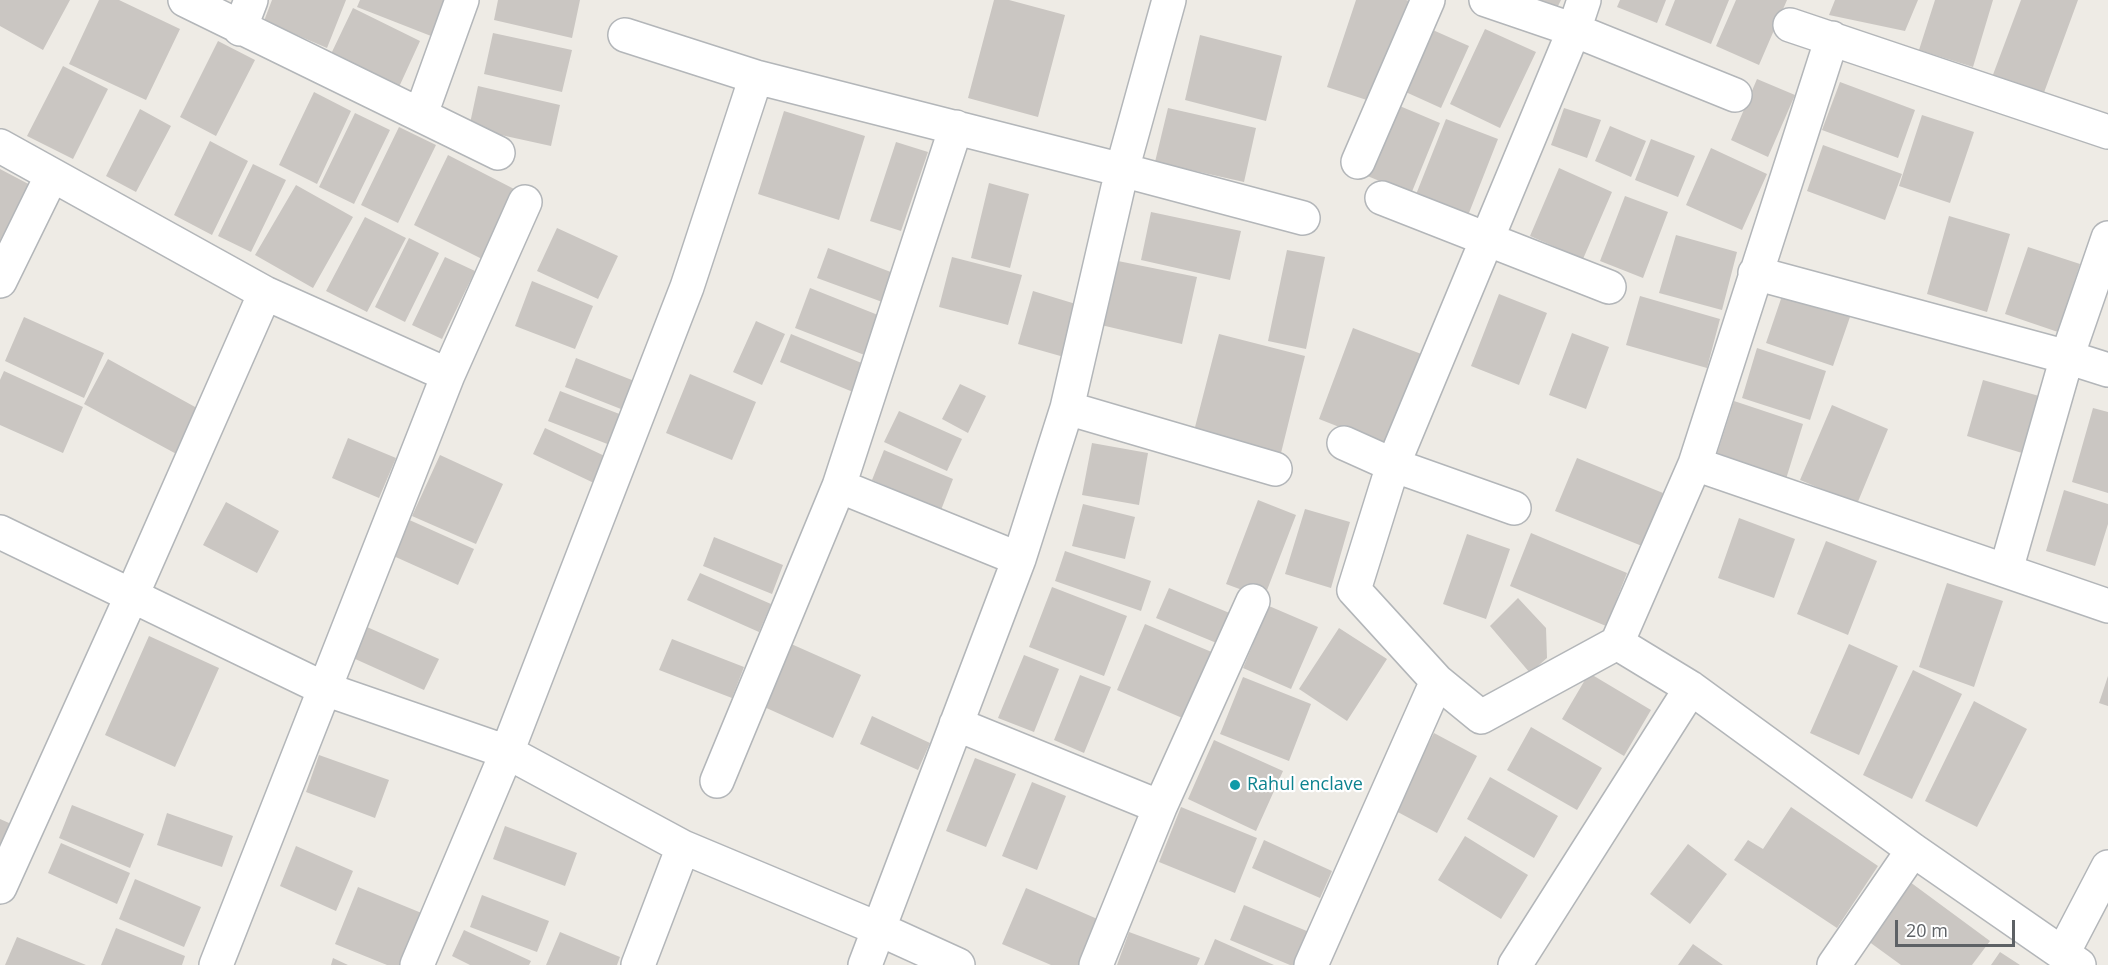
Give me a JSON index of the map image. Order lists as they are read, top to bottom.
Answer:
{
  "places": ["Rahul enclave"],
  "scale_bar": "20 m"
}
